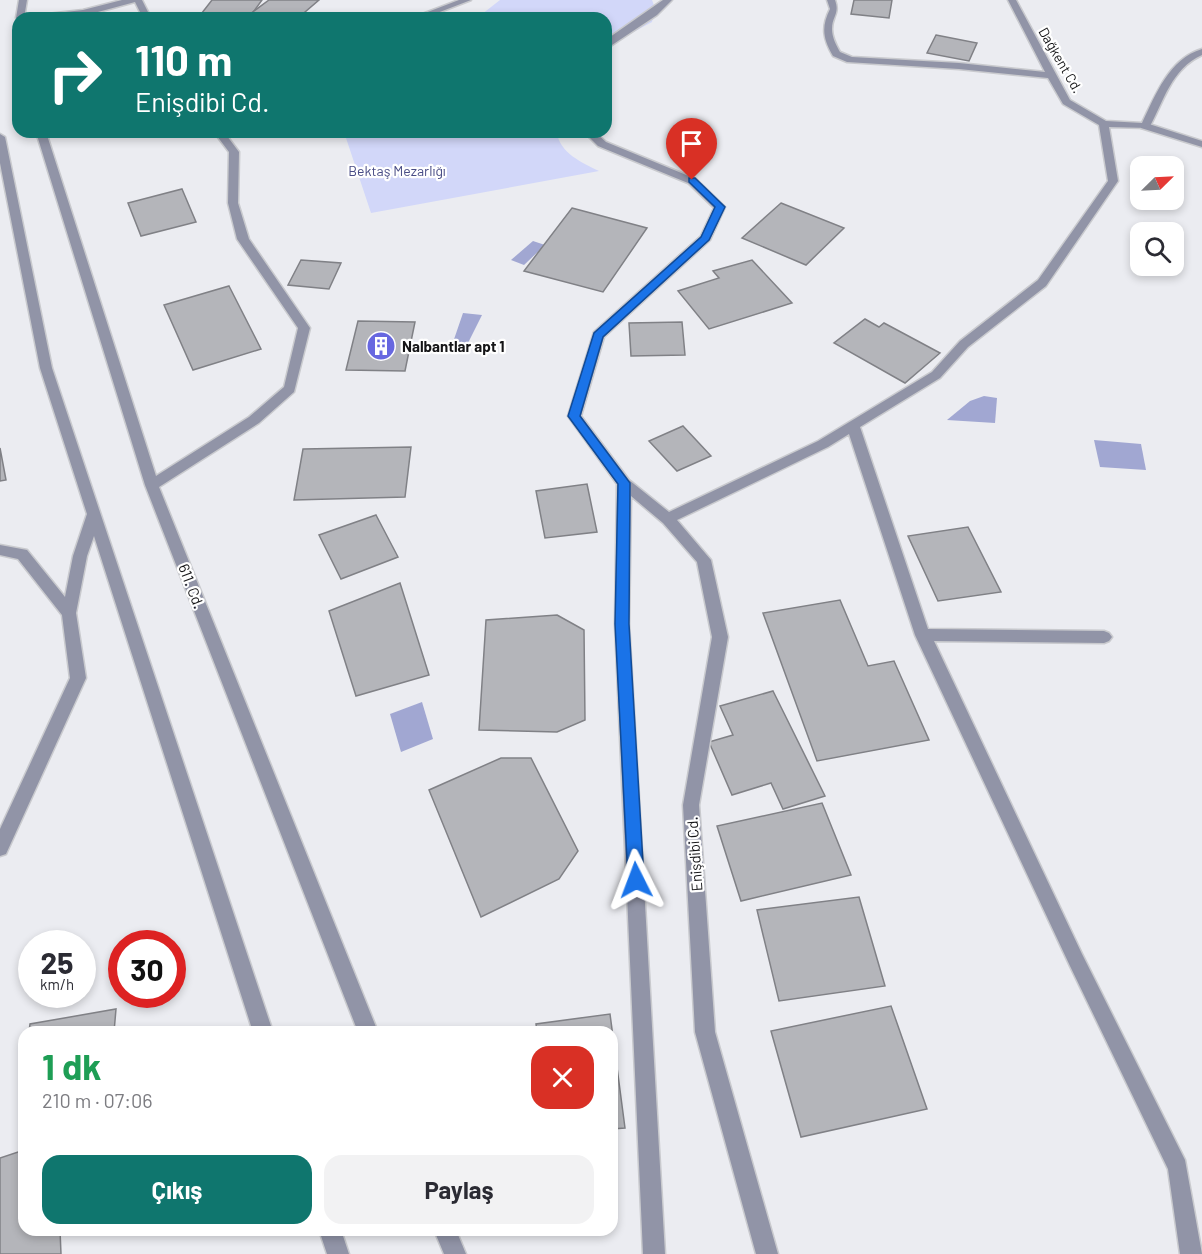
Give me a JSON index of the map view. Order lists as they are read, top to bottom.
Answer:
{
  "streets": {
    "street": ["Dağkent Cd.", "611. Cd.", "Enişdibi Cd."]
  },
  "parks": ["Bektaş Mezarlığı"],
  "places": {
    "building": ["Nalbantlar apt 1"]
  },
  "north": "top right",
  "page": {
    "turn": ["110 m", "Enişdibi Cd."],
    "speed": "25 km/h",
    "limit": "30",
    "heading": ["1 dk", "210 m · 07:06"],
    "buttons": ["Çıkış", "Paylaş"]
  }
}
